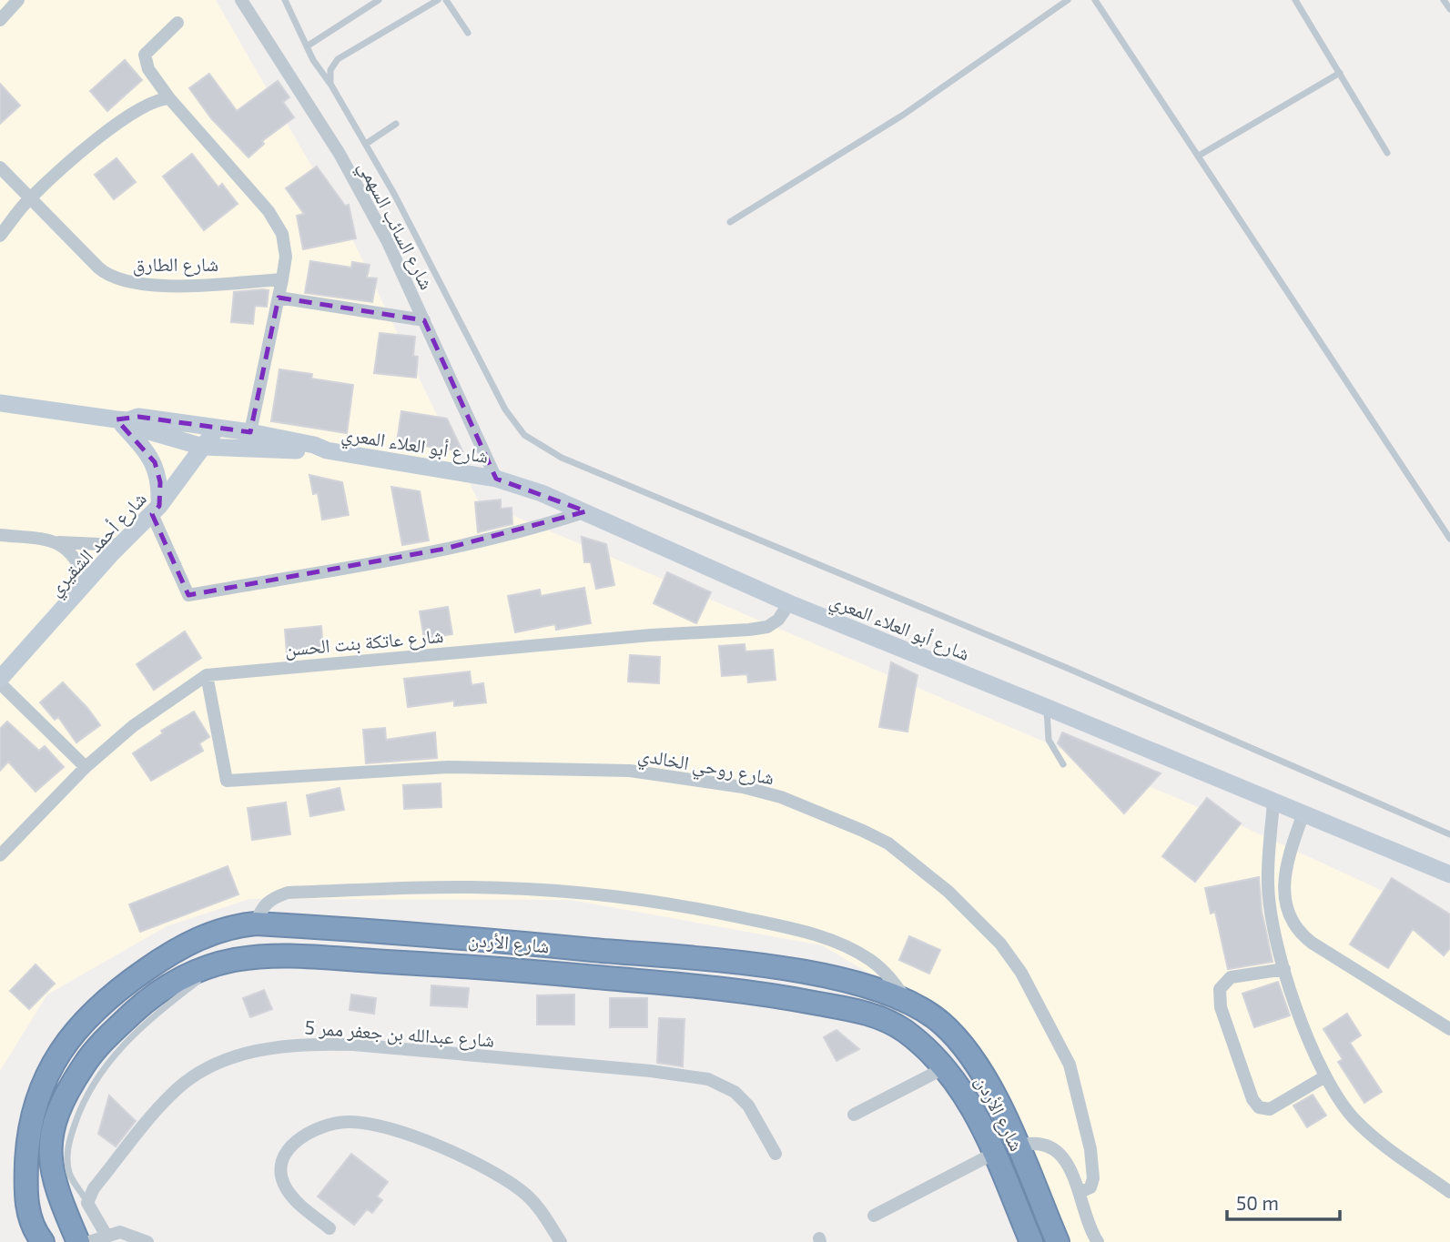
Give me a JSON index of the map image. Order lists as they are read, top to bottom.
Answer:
{
  "streets": {
    "highway": ["شارع الأردن"],
    "street": [
      "شارع السائب السهمي",
      "شارع الطارق",
      "شارع أبو العلاء المعري",
      "شارع أحمد الشقيري",
      "شارع عاتكة بنت الحسن",
      "شارع روحي الخالدي",
      "شارع عبدالله بن جعفر ممر 5"
    ]
  },
  "crossings": [
    ["شارع السائب السهمي", "شارع أبو العلاء المعري"],
    ["شارع أبو العلاء المعري", "شارع أحمد الشقيري"],
    ["شارع أبو العلاء المعري", "شارع عاتكة بنت الحسن"],
    ["شارع عاتكة بنت الحسن", "شارع روحي الخالدي"]
  ],
  "scale_bar": "50 m"
}
